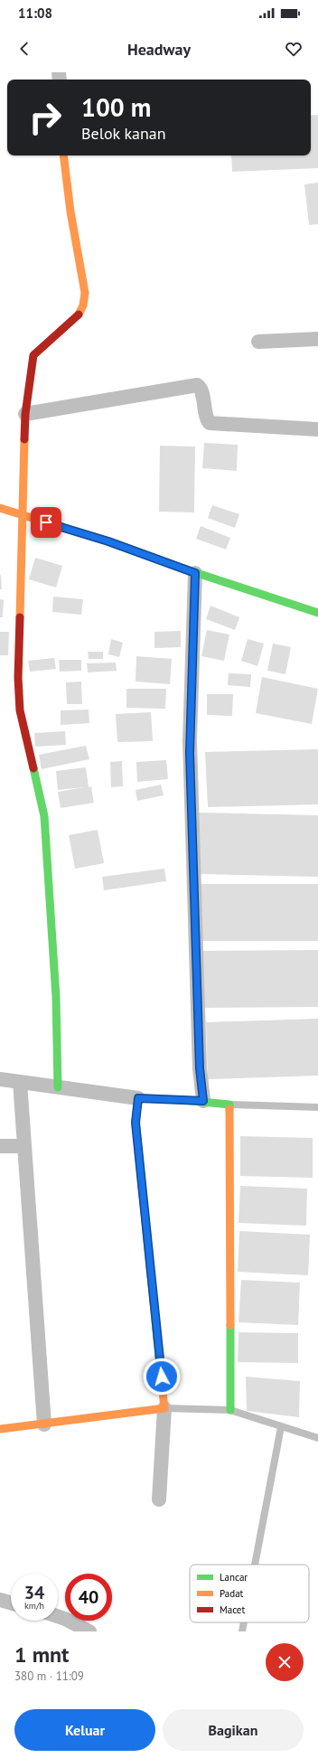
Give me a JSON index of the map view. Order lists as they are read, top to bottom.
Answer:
{
  "legend": ["Lancar", "Padat", "Macet"],
  "page": {
    "status": "11:08",
    "header": "Headway",
    "turn": ["100 m", "Belok kanan"],
    "speed": "34 km/h",
    "limit": "40",
    "heading": ["1 mnt", "380 m · 11:09"],
    "buttons": ["Keluar", "Bagikan"]
  }
}
